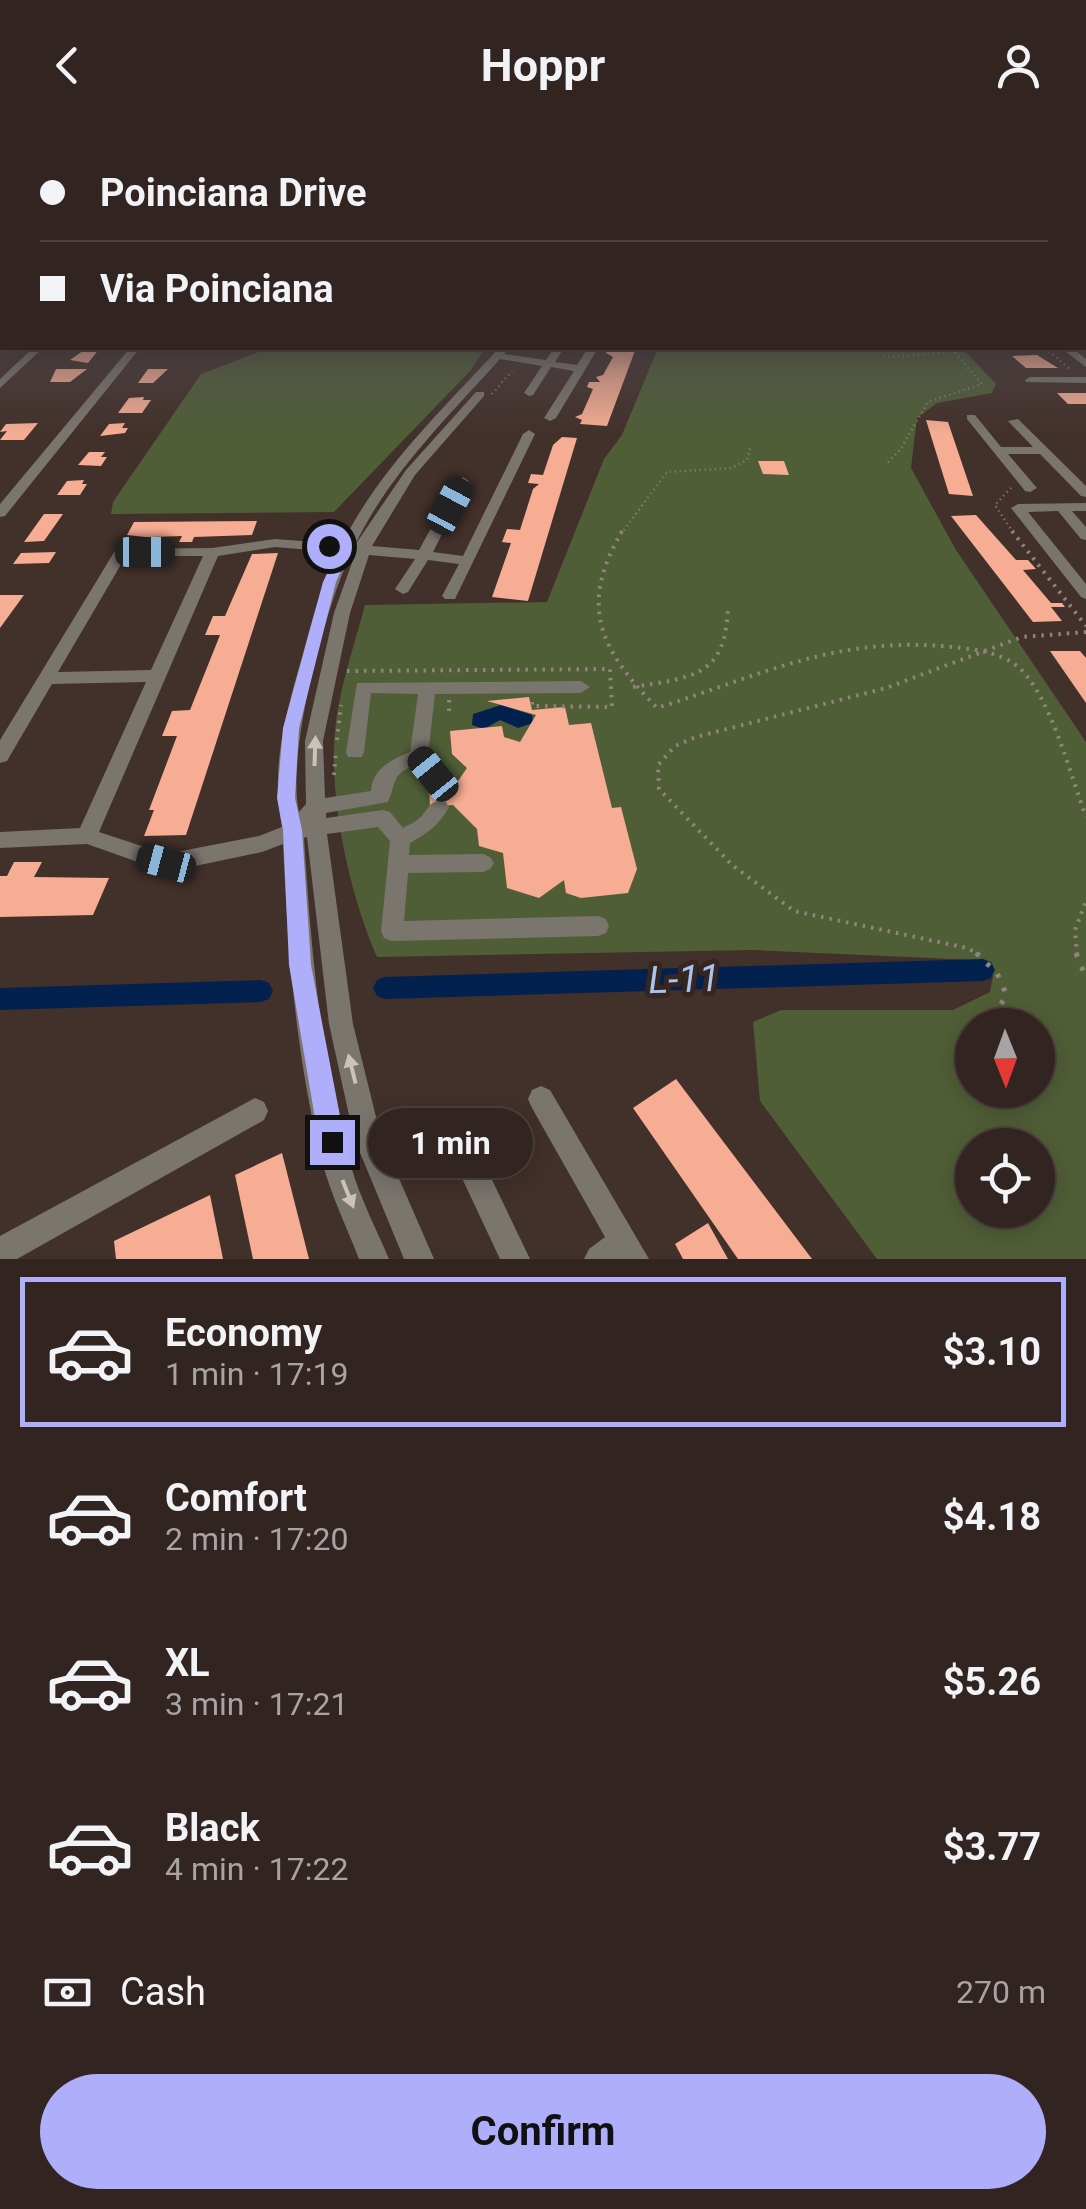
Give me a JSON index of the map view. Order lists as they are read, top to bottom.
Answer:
{
  "water": ["L-11"],
  "north": "bottom",
  "page": {
    "header": "Hoppr",
    "banner": ["Poinciana Drive", "Via Poinciana"],
    "bubble": "1 min",
    "list": [
      {
        "name": "Economy",
        "note": "1 min · 17:19",
        "value": "$3.10"
      },
      {
        "name": "Comfort",
        "note": "2 min · 17:20",
        "value": "$4.18"
      },
      {
        "name": "XL",
        "note": "3 min · 17:21",
        "value": "$5.26"
      },
      {
        "name": "Black",
        "note": "4 min · 17:22",
        "value": "$3.77"
      }
    ],
    "pay": ["Cash", "270 m"],
    "buttons": "Confirm"
  }
}
